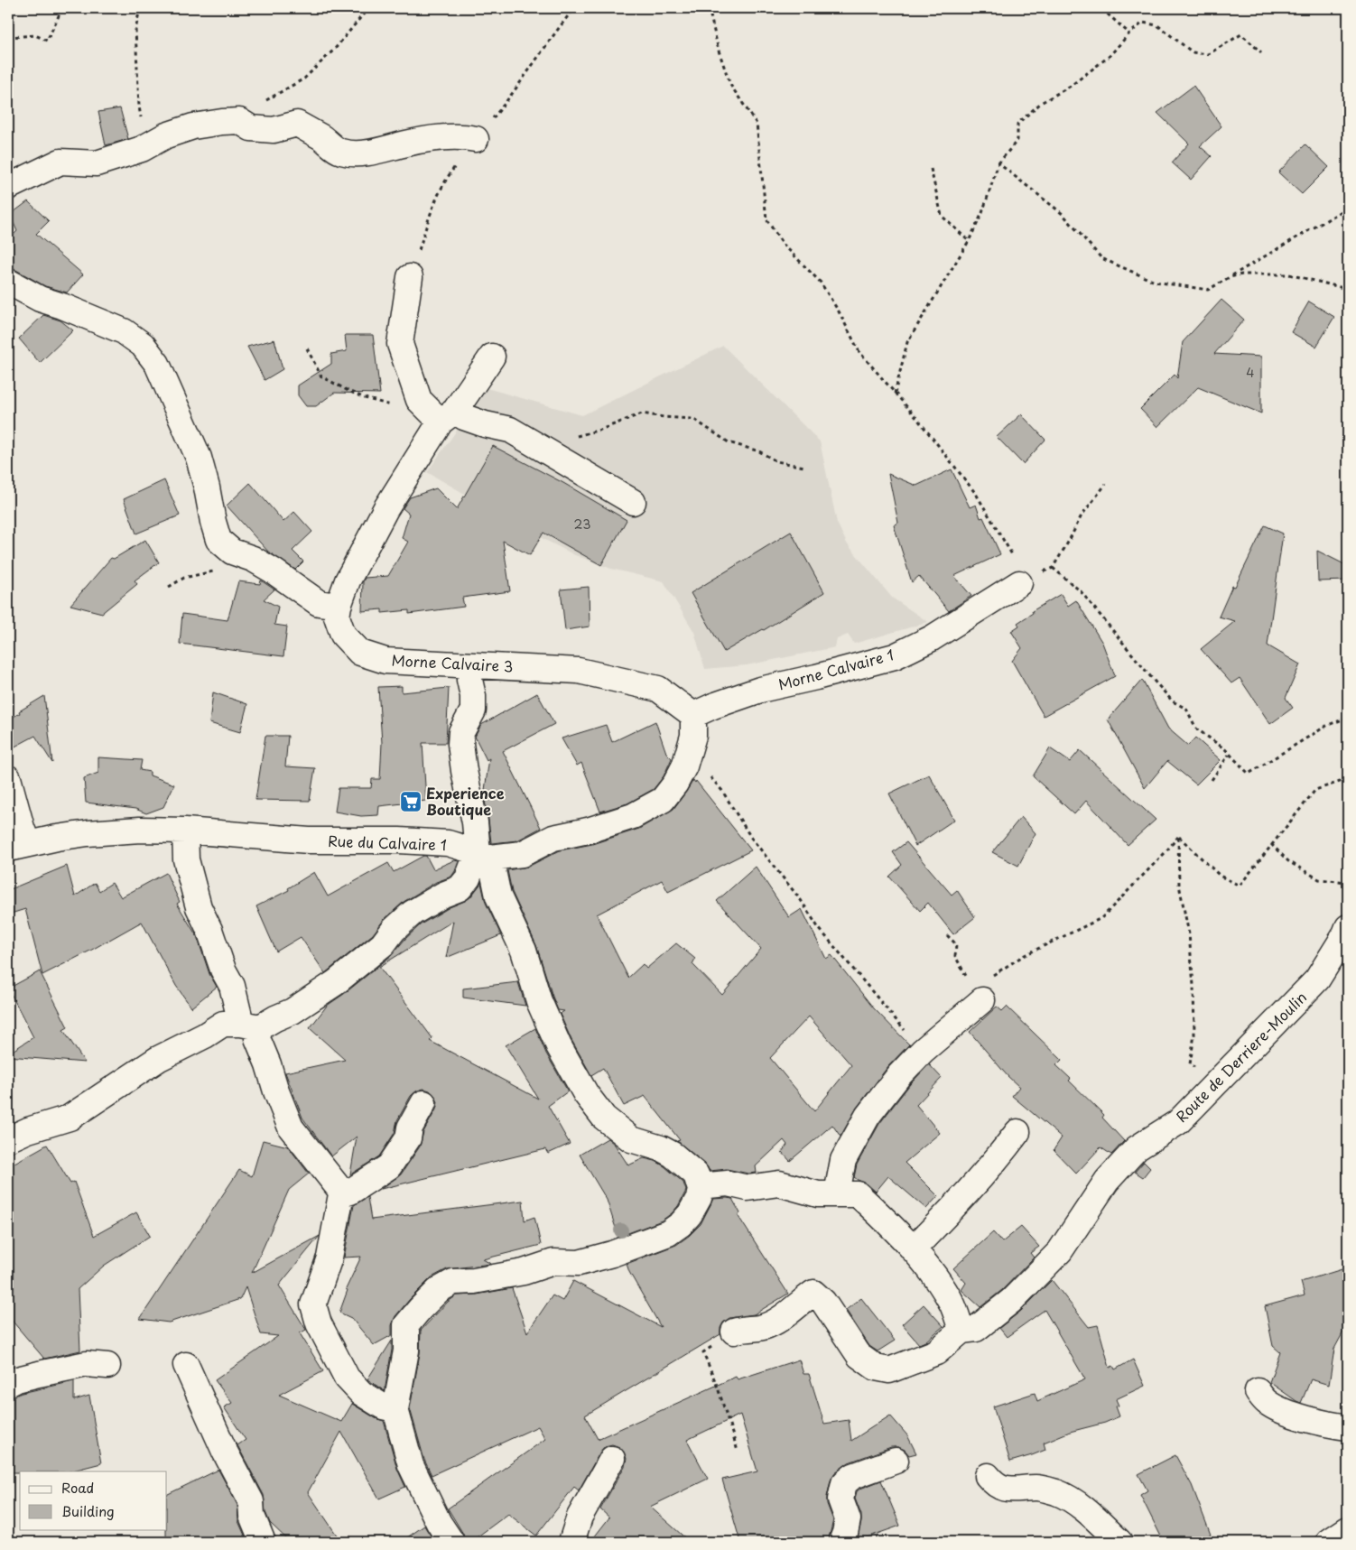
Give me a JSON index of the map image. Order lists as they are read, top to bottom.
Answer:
{
  "streets": {
    "street": [
      "Morne Calvaire 3",
      "Morne Calvaire 1",
      "Rue du Calvaire 1",
      "Route de Derriere-Moulin"
    ]
  },
  "crossings": [
    ["Morne Calvaire 3", "Morne Calvaire 1"],
    ["Morne Calvaire 3", "Rue du Calvaire 1"],
    ["Morne Calvaire 1", "Rue du Calvaire 1"]
  ],
  "places": {
    "supermarket": ["Experience Boutique"]
  },
  "house_numbers": ["4", "23"],
  "legend": ["Road", "Building"]
}
